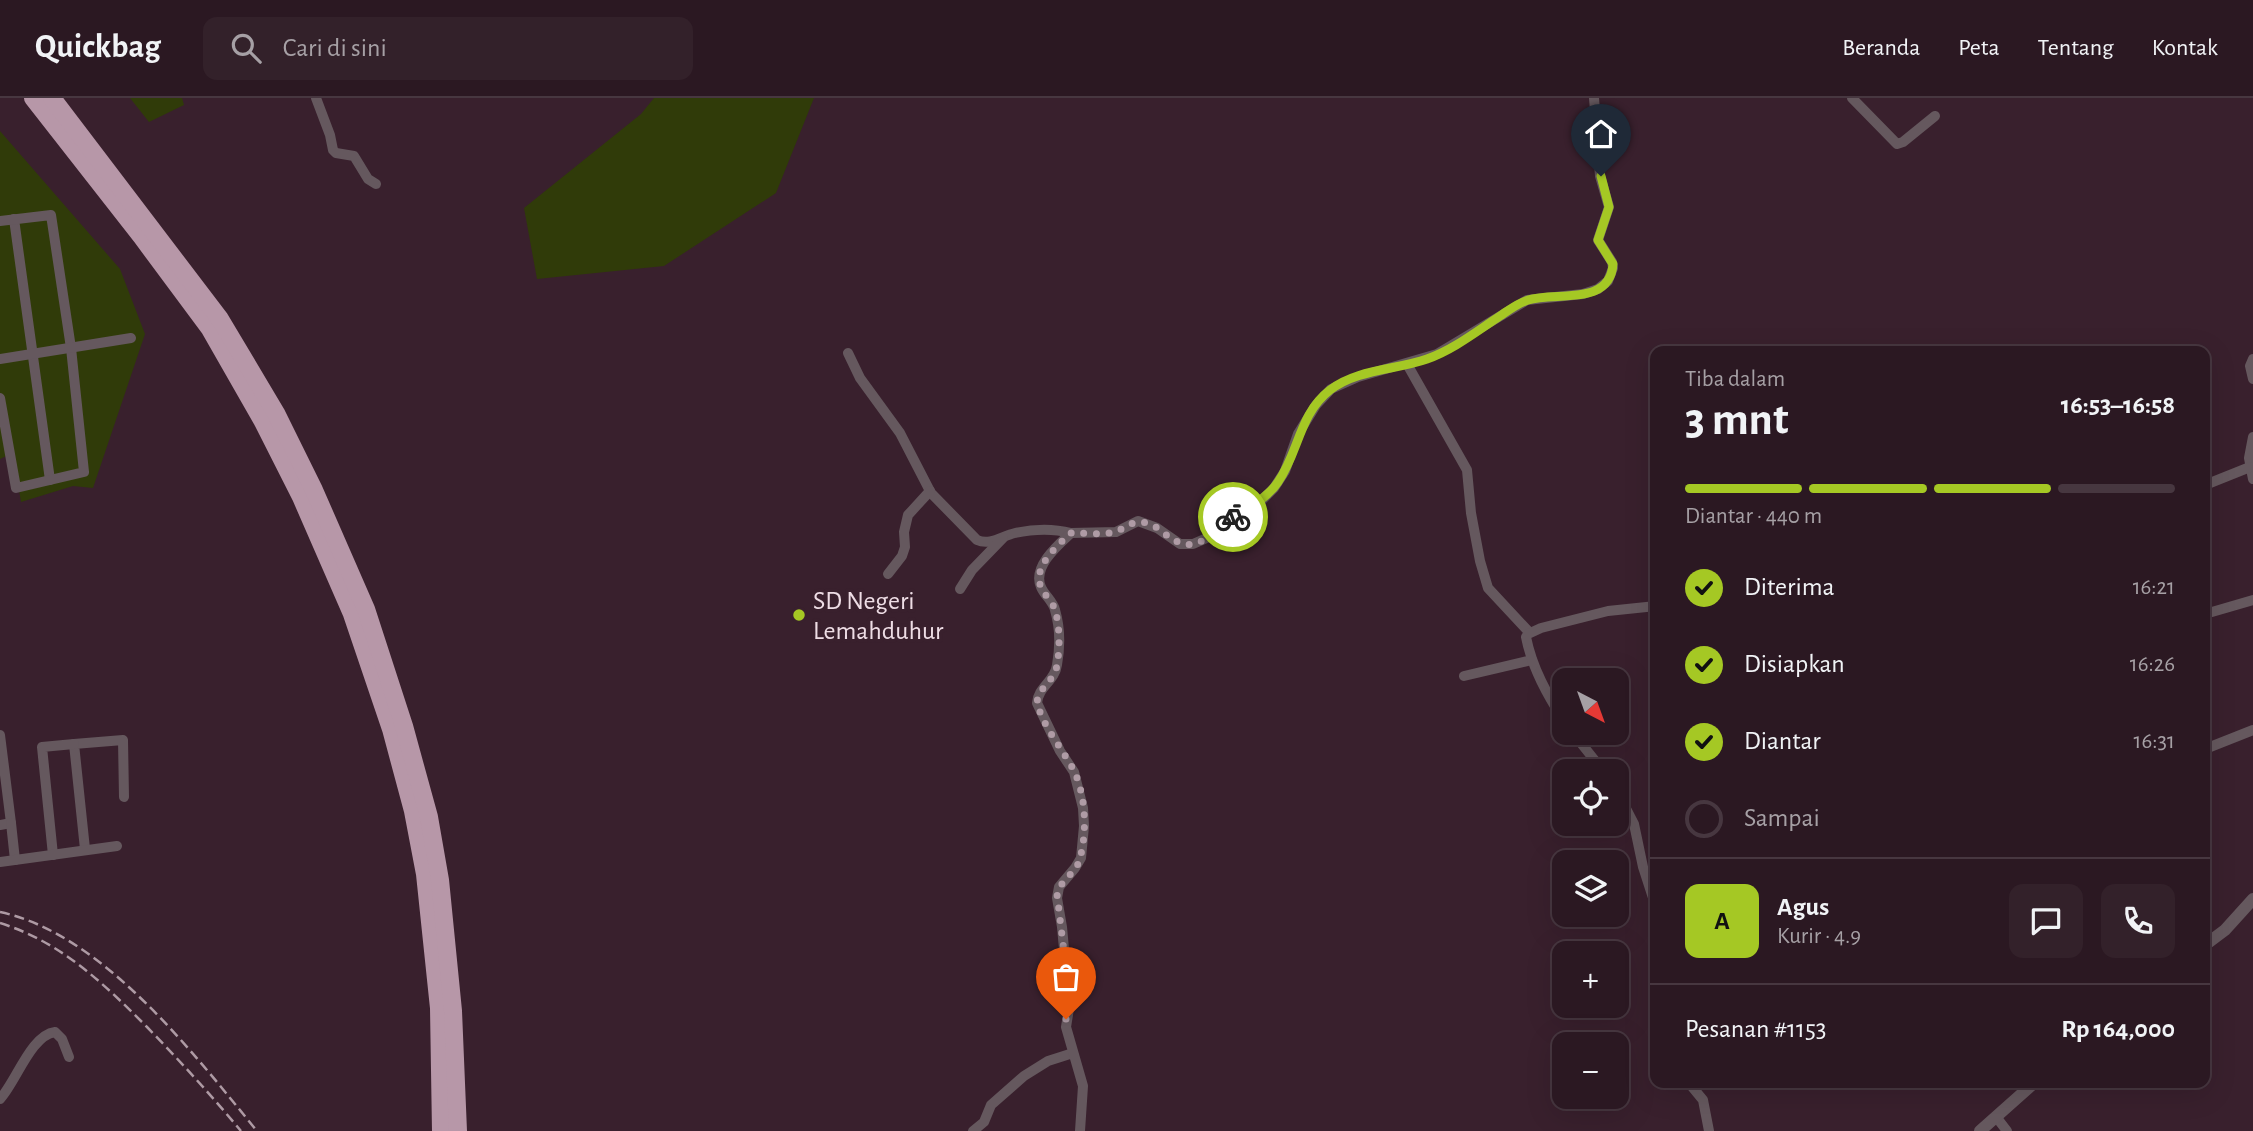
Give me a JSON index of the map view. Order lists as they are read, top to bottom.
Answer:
{
  "places": ["SD Negeri Lemahduhur"],
  "north": "bottom right",
  "page": {
    "header": "Quickbag",
    "search": "Cari di sini",
    "nav": [
      "Beranda",
      "Peta",
      "Tentang",
      "Kontak"
    ],
    "heading": ["3 mnt", "Tiba dalam", "16:53–16:58"],
    "panel": [
      "Agus",
      "Kurir · 4.9",
      "Pesanan #1153",
      "Rp 164,000"
    ],
    "bar": "Diantar · 440 m",
    "list": [
      ["Diterima", "16:21"],
      ["Disiapkan", "16:26"],
      ["Diantar", "16:31"],
      "Sampai"
    ],
    "map_buttons": ["+", "−"],
    "round": "A"
  }
}
